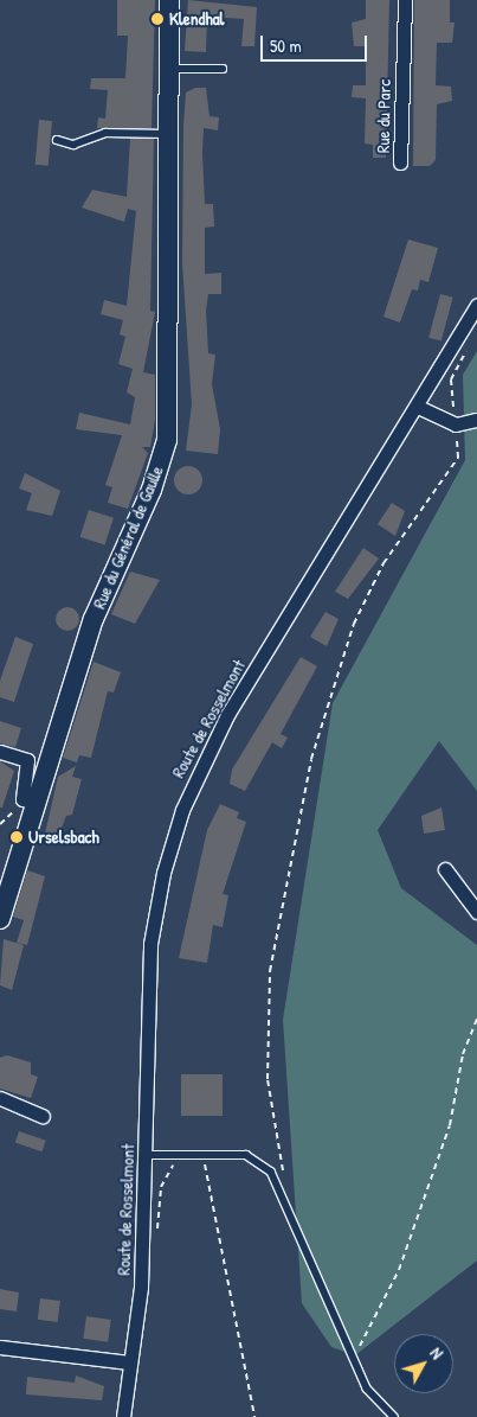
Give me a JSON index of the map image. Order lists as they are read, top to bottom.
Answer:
{
  "streets": {
    "main road": ["Rue du Général de Gaulle"],
    "street": ["Rue du Parc", "Route de Rosselmont"]
  },
  "places": ["Klendhal", "Urselsbach"],
  "scale_bar": "50 m",
  "north": "top right"
}
